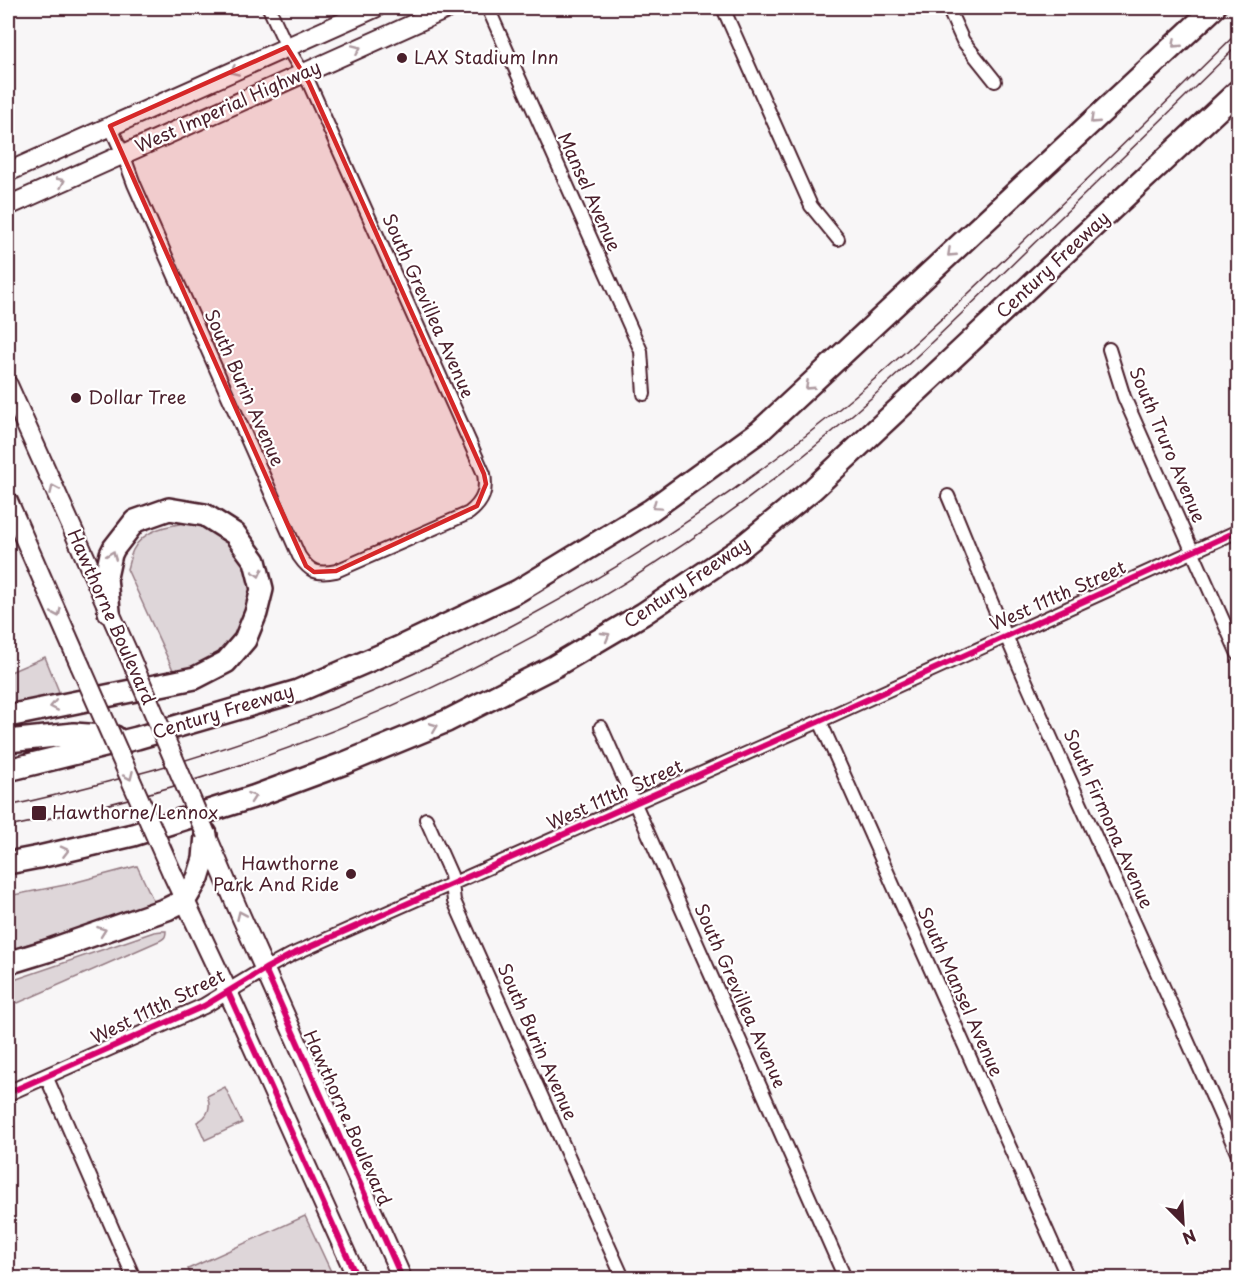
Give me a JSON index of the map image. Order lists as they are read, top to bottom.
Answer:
{
  "streets": {
    "highway": ["Century Freeway"],
    "main road": ["West Imperial Highway", "Hawthorne Boulevard"],
    "street": [
      "Mansel Avenue",
      "South Grevillea Avenue",
      "South Burin Avenue",
      "South Truro Avenue",
      "West 111th Street",
      "South Firmona Avenue",
      "South Mansel Avenue"
    ]
  },
  "crossings": [
    ["West Imperial Highway", "South Grevillea Avenue"],
    ["West Imperial Highway", "South Burin Avenue"],
    ["South Grevillea Avenue", "South Burin Avenue"],
    ["South Grevillea Avenue", "West 111th Street"],
    ["South Burin Avenue", "West 111th Street"],
    ["South Truro Avenue", "West 111th Street"],
    ["West 111th Street", "Hawthorne Boulevard"],
    ["West 111th Street", "South Firmona Avenue"],
    ["West 111th Street", "South Mansel Avenue"]
  ],
  "places": {
    "other": ["LAX Stadium Inn", "Dollar Tree", "Hawthorne Park And Ride"],
    "transit": ["Hawthorne/Lennox"]
  },
  "north": "bottom right"
}
